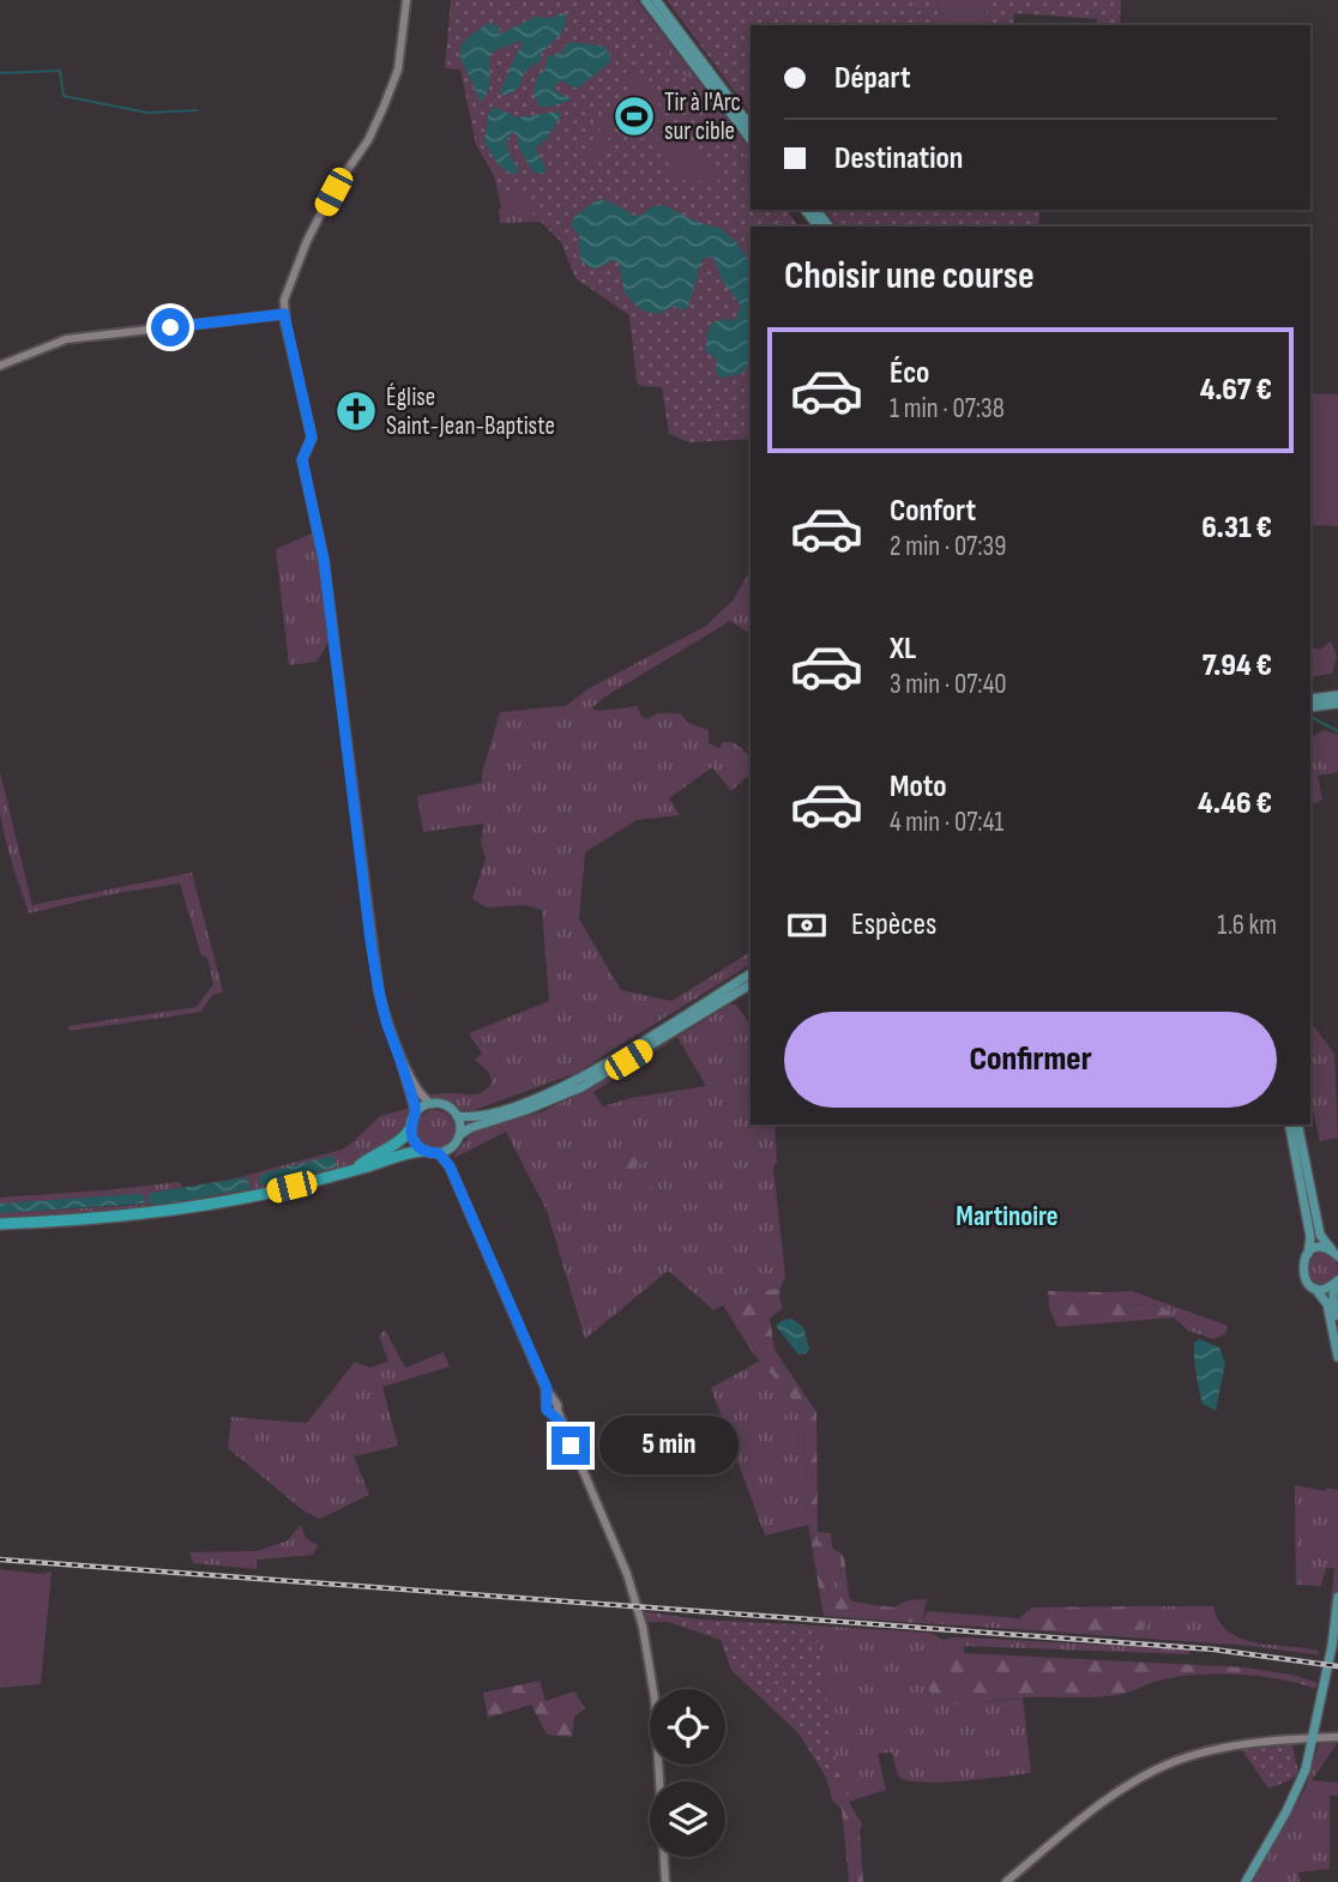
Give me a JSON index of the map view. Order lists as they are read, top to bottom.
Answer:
{
  "districts": ["Martinoire"],
  "places": {
    "sports": ["Tir à l'Arc sur cible"],
    "church": ["Église Saint-Jean-Baptiste"]
  },
  "page": {
    "banner": ["Départ", "Destination"],
    "heading": "Choisir une course",
    "list": [
      {
        "name": "Éco",
        "note": "1 min · 07:38",
        "value": "4.67 €"
      },
      {
        "name": "Confort",
        "note": "2 min · 07:39",
        "value": "6.31 €"
      },
      {
        "name": "XL",
        "note": "3 min · 07:40",
        "value": "7.94 €"
      },
      {
        "name": "Moto",
        "note": "4 min · 07:41",
        "value": "4.46 €"
      }
    ],
    "pay": ["Espèces", "1.6 km"],
    "buttons": "Confirmer",
    "bubble": "5 min"
  }
}
